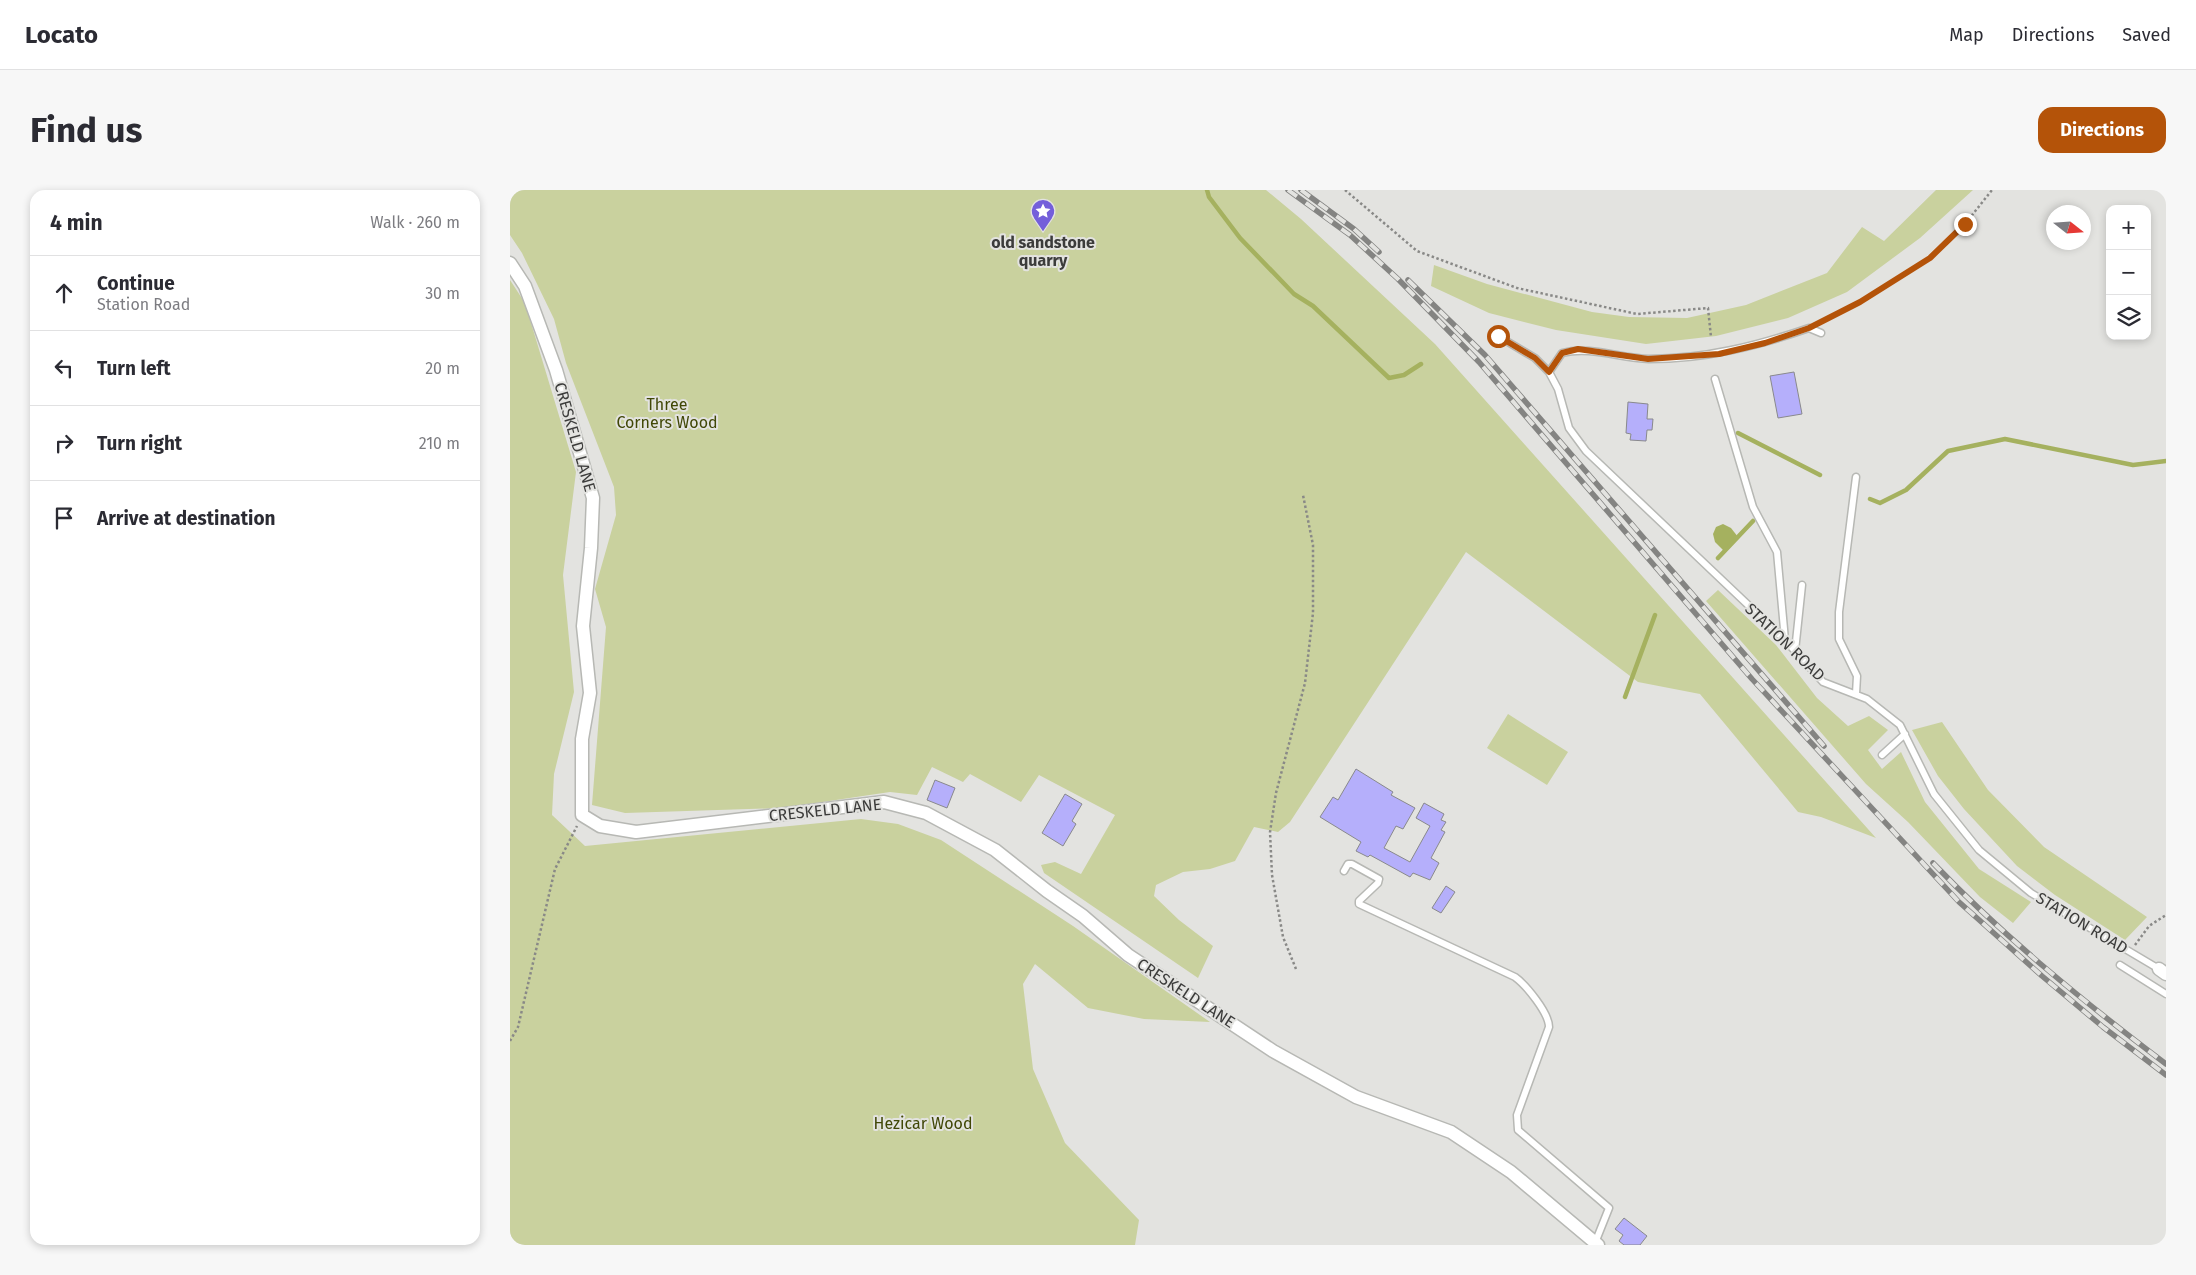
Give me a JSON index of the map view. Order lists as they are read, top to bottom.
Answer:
{
  "streets": {
    "street": ["CRESKELD LANE"],
    "lane": ["STATION ROAD"]
  },
  "parks": ["Three Corners Wood", "Hezicar Wood"],
  "places": {
    "place": ["old sandstone quarry"]
  },
  "north": "right",
  "page": {
    "header": "Locato",
    "nav": ["Map", "Directions", "Saved"],
    "buttons": "Directions",
    "title": "Find us",
    "heading": ["4 min", "Walk · 260 m"],
    "map_buttons": ["+", "−"],
    "list": [
      ["Continue", "Station Road", "30 m"],
      ["Turn left", "20 m"],
      ["Turn right", "210 m"],
      "Arrive at destination"
    ]
  }
}
